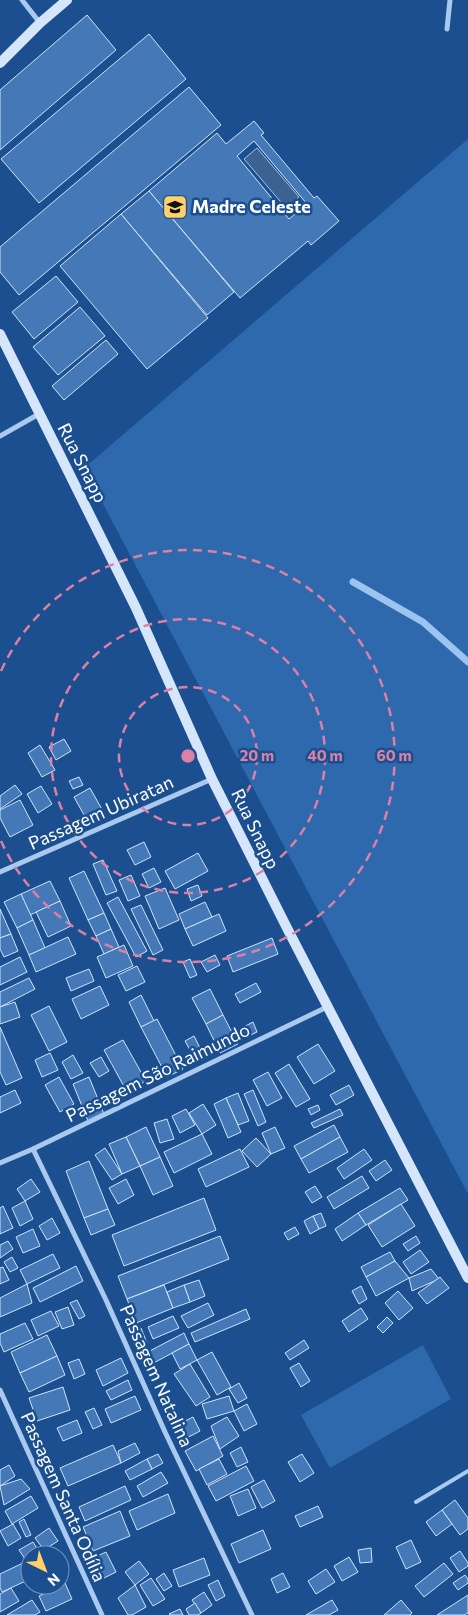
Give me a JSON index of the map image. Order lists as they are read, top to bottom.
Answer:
{
  "streets": {
    "main road": ["Rua Snapp"],
    "street": [
      "Passagem Ubiratan",
      "Passagem São Raimundo",
      "Passagem Natalina",
      "Passagem Santa Odília"
    ]
  },
  "crossings": [
    ["Rua Snapp", "Passagem Ubiratan"],
    ["Rua Snapp", "Passagem São Raimundo"],
    ["Passagem São Raimundo", "Passagem Natalina"]
  ],
  "places": {
    "school or university": ["Madre Celeste"]
  },
  "north": "bottom right",
  "rings": ["20 m", "40 m", "60 m"]
}
